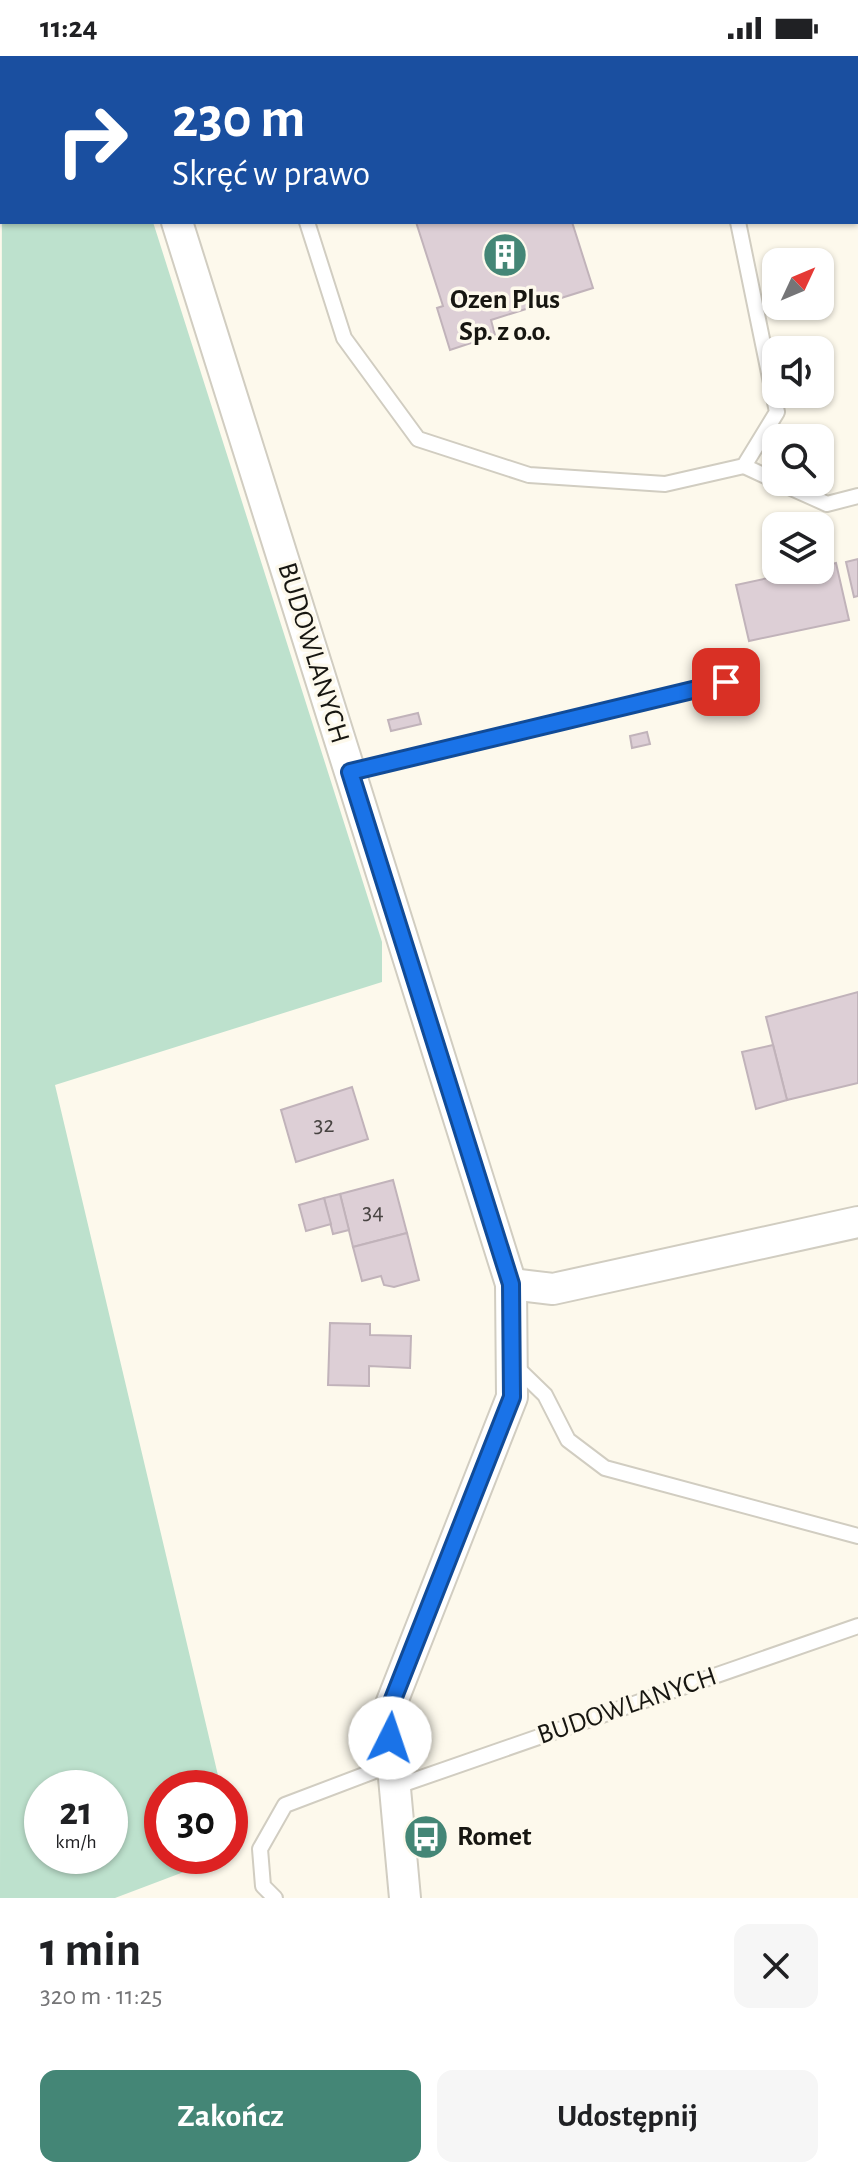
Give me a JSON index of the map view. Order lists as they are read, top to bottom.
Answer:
{
  "streets": {
    "street": ["BUDOWLANYCH"]
  },
  "places": {
    "building": ["Ozen Plus Sp. z o.o."],
    "bus stop": ["Romet"]
  },
  "house_numbers": ["32", "34"],
  "north": "top right",
  "page": {
    "status": "11:24",
    "turn": ["230 m", "Skręć w prawo"],
    "speed": "21 km/h",
    "limit": "30",
    "heading": ["1 min", "320 m · 11:25"],
    "buttons": ["Zakończ", "Udostępnij"]
  }
}
